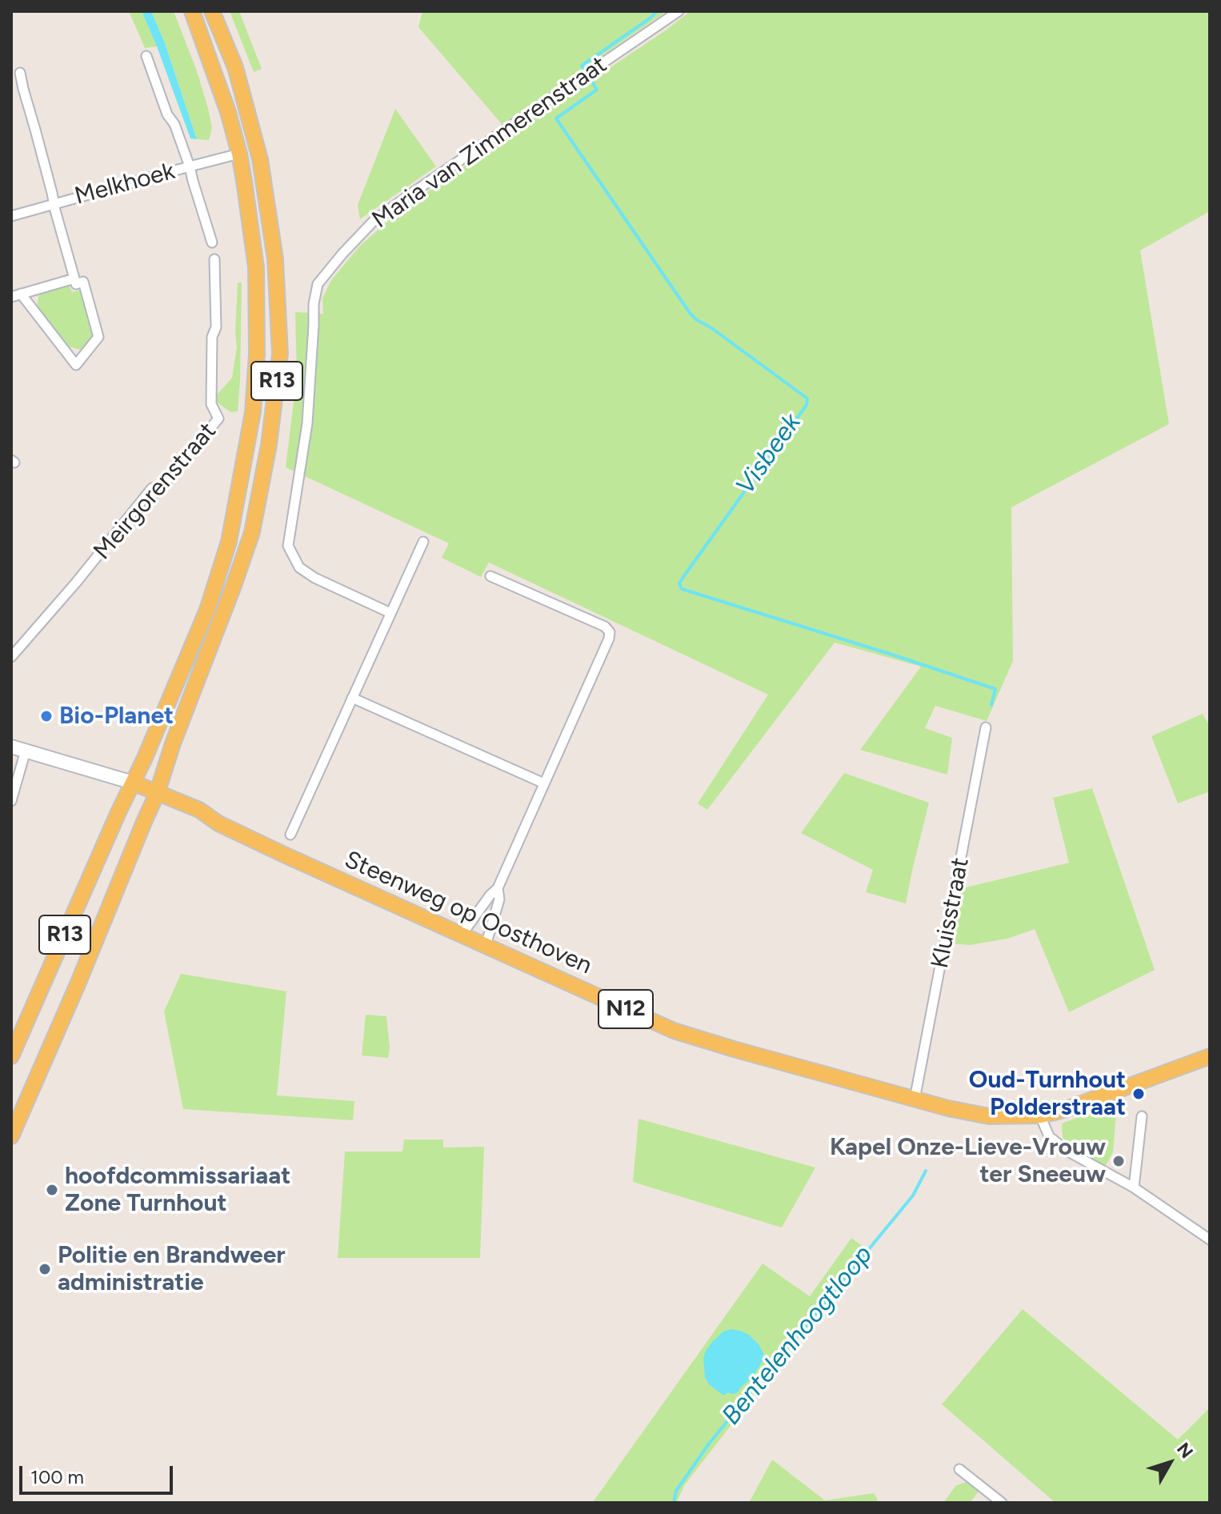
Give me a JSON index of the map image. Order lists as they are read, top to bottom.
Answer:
{
  "streets": {
    "main road": ["R13", "Steenweg op Oosthoven", "N12"],
    "street": [
      "Maria van Zimmerenstraat",
      "Melkhoek",
      "Meirgorenstraat",
      "Kluisstraat"
    ]
  },
  "crossings": [
    ["Melkhoek", "R13"],
    ["R13", "Steenweg op Oosthoven"],
    ["Steenweg op Oosthoven", "Kluisstraat"],
    ["Steenweg op Oosthoven", "N12"],
    ["Kluisstraat", "N12"]
  ],
  "water": ["Visbeek", "Bentelenhoogtloop"],
  "places": [
    "Bio-Planet",
    "Oud-Turnhout Polderstraat",
    "Kapel Onze-Lieve-Vrouw ter Sneeuw",
    "hoofdcommissariaat Zone Turnhout",
    "Politie en Brandweer administratie"
  ],
  "scale_bar": "100 m",
  "north": "top right"
}
